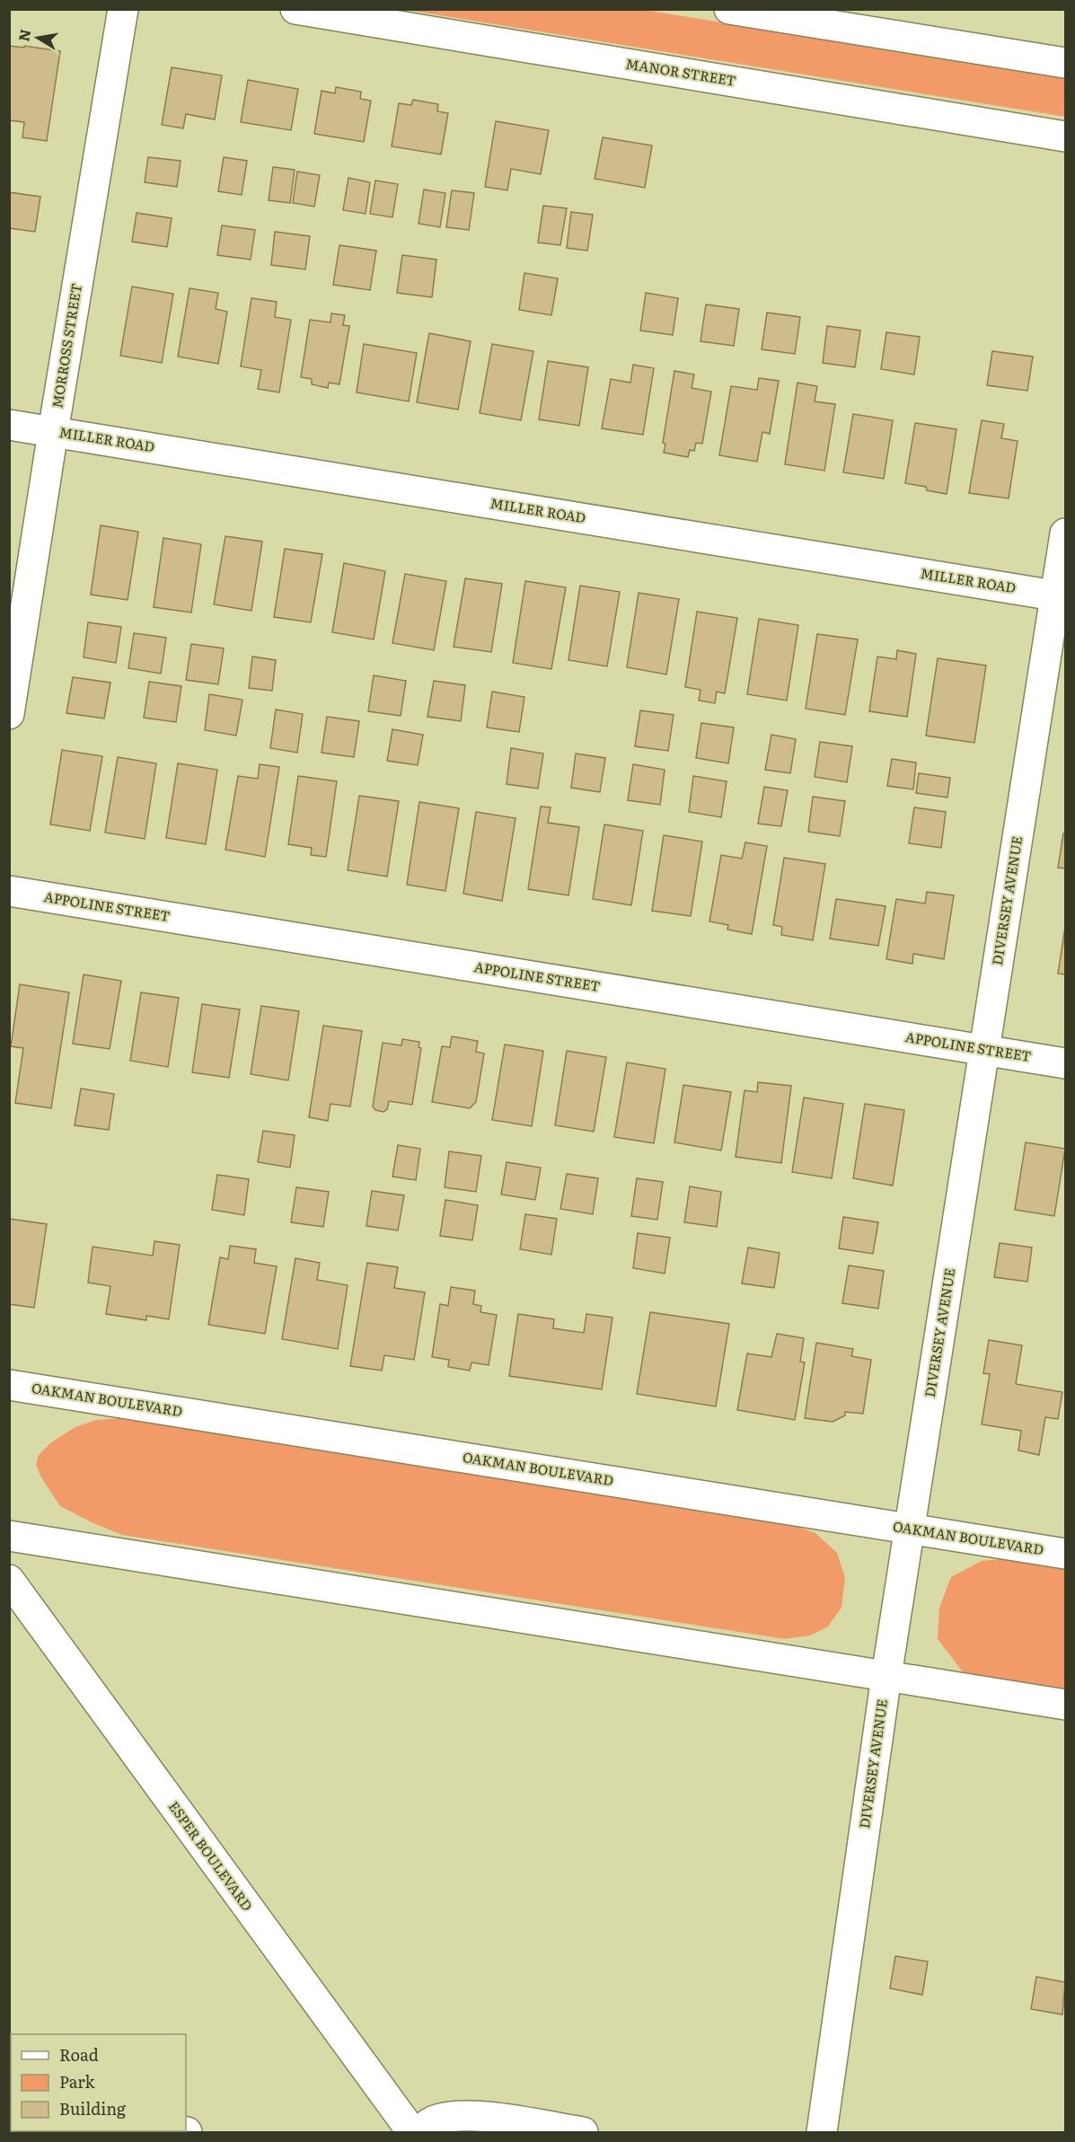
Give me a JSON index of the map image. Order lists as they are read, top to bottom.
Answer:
{
  "streets": {
    "street": [
      "MANOR STREET",
      "MORROSS STREET",
      "MILLER ROAD",
      "DIVERSEY AVENUE",
      "APPOLINE STREET",
      "OAKMAN BOULEVARD",
      "ESPER BOULEVARD"
    ]
  },
  "crossings": [
    ["MORROSS STREET", "MILLER ROAD"],
    ["MILLER ROAD", "DIVERSEY AVENUE"],
    ["DIVERSEY AVENUE", "APPOLINE STREET"],
    ["DIVERSEY AVENUE", "OAKMAN BOULEVARD"]
  ],
  "legend": ["Road", "Park", "Building"],
  "north": "left"
}
